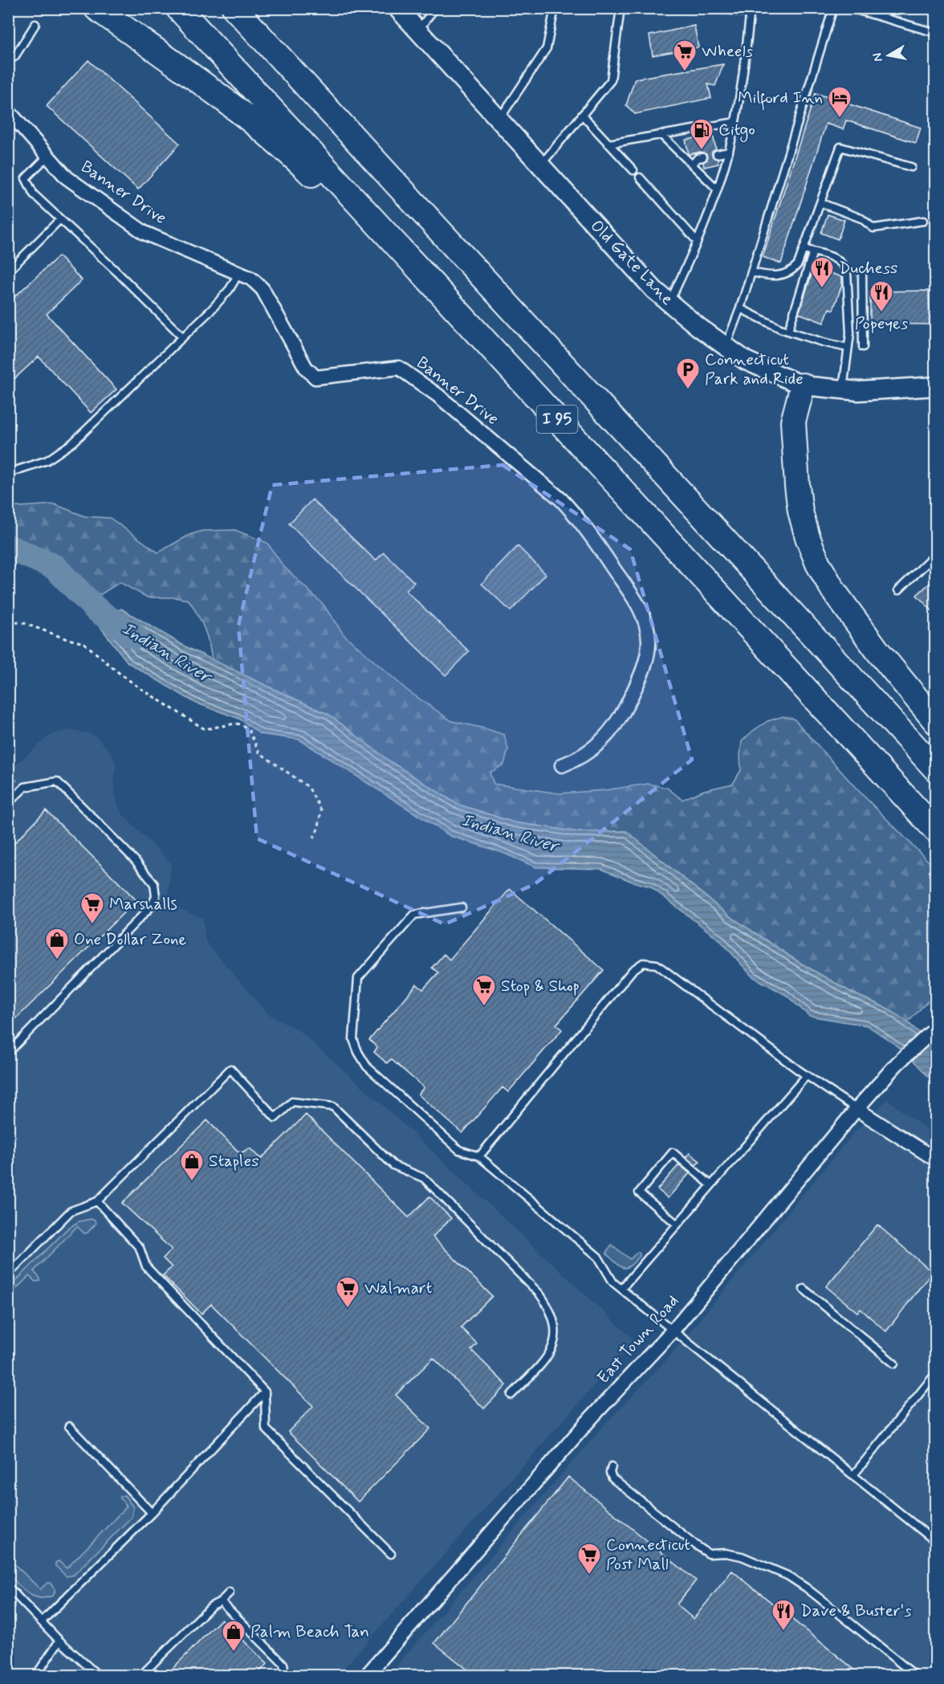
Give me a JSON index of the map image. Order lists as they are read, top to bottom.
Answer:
{
  "streets": {
    "highway": ["I 95"],
    "main road": ["Old Gate Lane"],
    "street": ["Banner Drive", "East Town Road"]
  },
  "water": ["Indian River"],
  "places": {
    "supermarket": [
      "Wheels",
      "Marshalls",
      "Stop & Shop",
      "Walmart",
      "Connecticut Post Mall"
    ],
    "hotel": ["Milford Inn"],
    "fuel station": ["Citgo"],
    "restaurant": ["Duchess", "Popeyes", "Dave & Buster's"],
    "parking": ["Connecticut Park and Ride"],
    "shop": ["One Dollar Zone", "Staples", "Palm Beach Tan"]
  },
  "north": "left"
}
